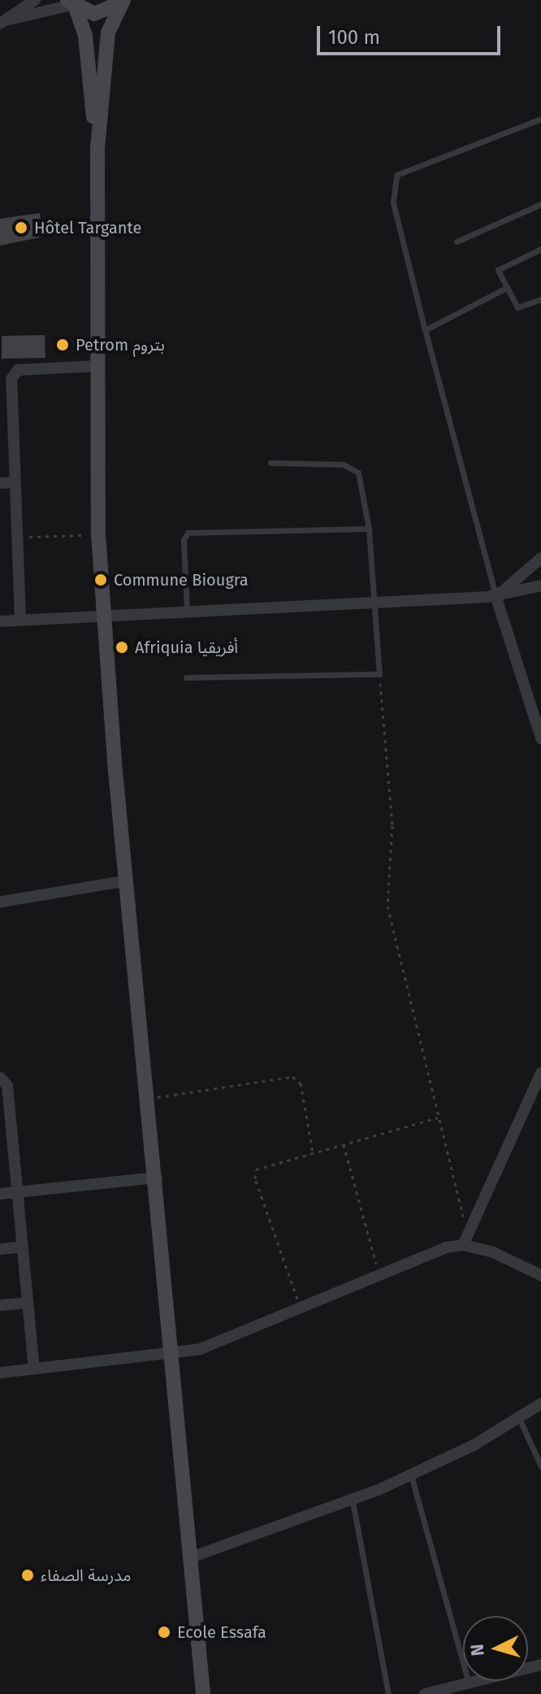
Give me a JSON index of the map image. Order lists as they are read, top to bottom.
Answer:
{
  "places": [
    "Hôtel Targante",
    "Petrom بتروم",
    "Commune Biougra",
    "Afriquia أفريقيا",
    "مدرسة الصفاء",
    "Ecole Essafa"
  ],
  "scale_bar": "100 m",
  "north": "left"
}
